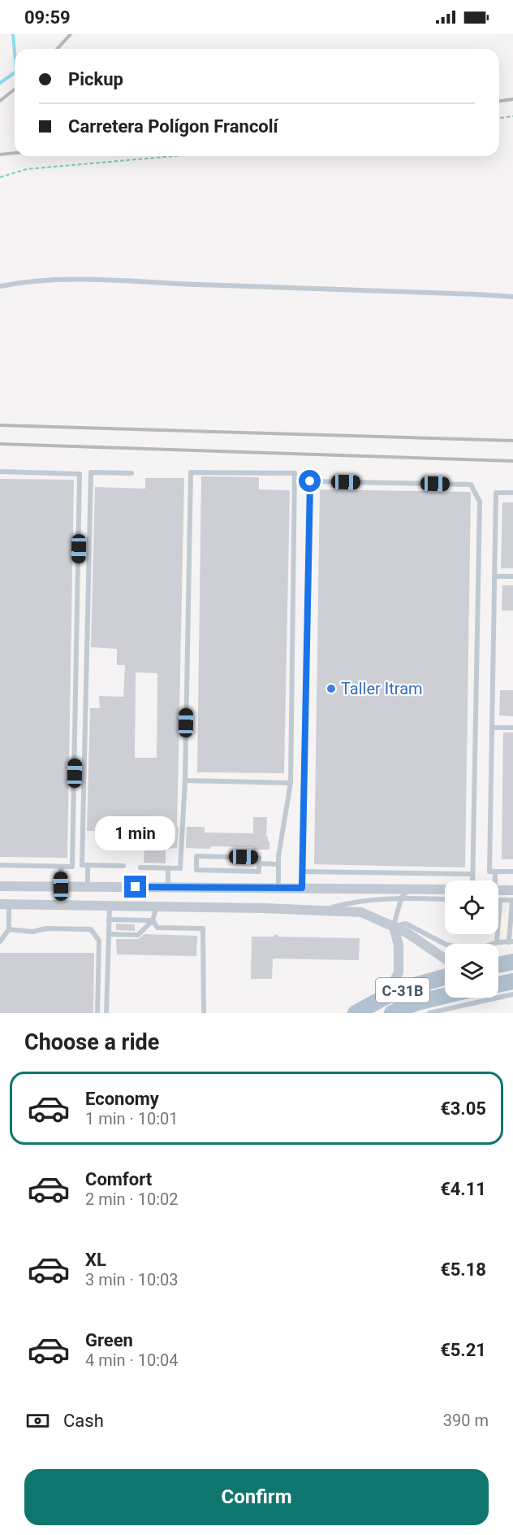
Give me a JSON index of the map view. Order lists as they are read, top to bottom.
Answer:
{
  "streets": {
    "main road": ["C-31B"]
  },
  "places": ["Taller Itram"],
  "page": {
    "status": "09:59",
    "banner": ["Pickup", "Carretera Polígon Francolí"],
    "bubble": "1 min",
    "heading": "Choose a ride",
    "list": [
      {
        "name": "Economy",
        "note": "1 min · 10:01",
        "value": "€3.05"
      },
      {
        "name": "Comfort",
        "note": "2 min · 10:02",
        "value": "€4.11"
      },
      {
        "name": "XL",
        "note": "3 min · 10:03",
        "value": "€5.18"
      },
      {
        "name": "Green",
        "note": "4 min · 10:04",
        "value": "€5.21"
      }
    ],
    "pay": ["Cash", "390 m"],
    "buttons": "Confirm"
  }
}
